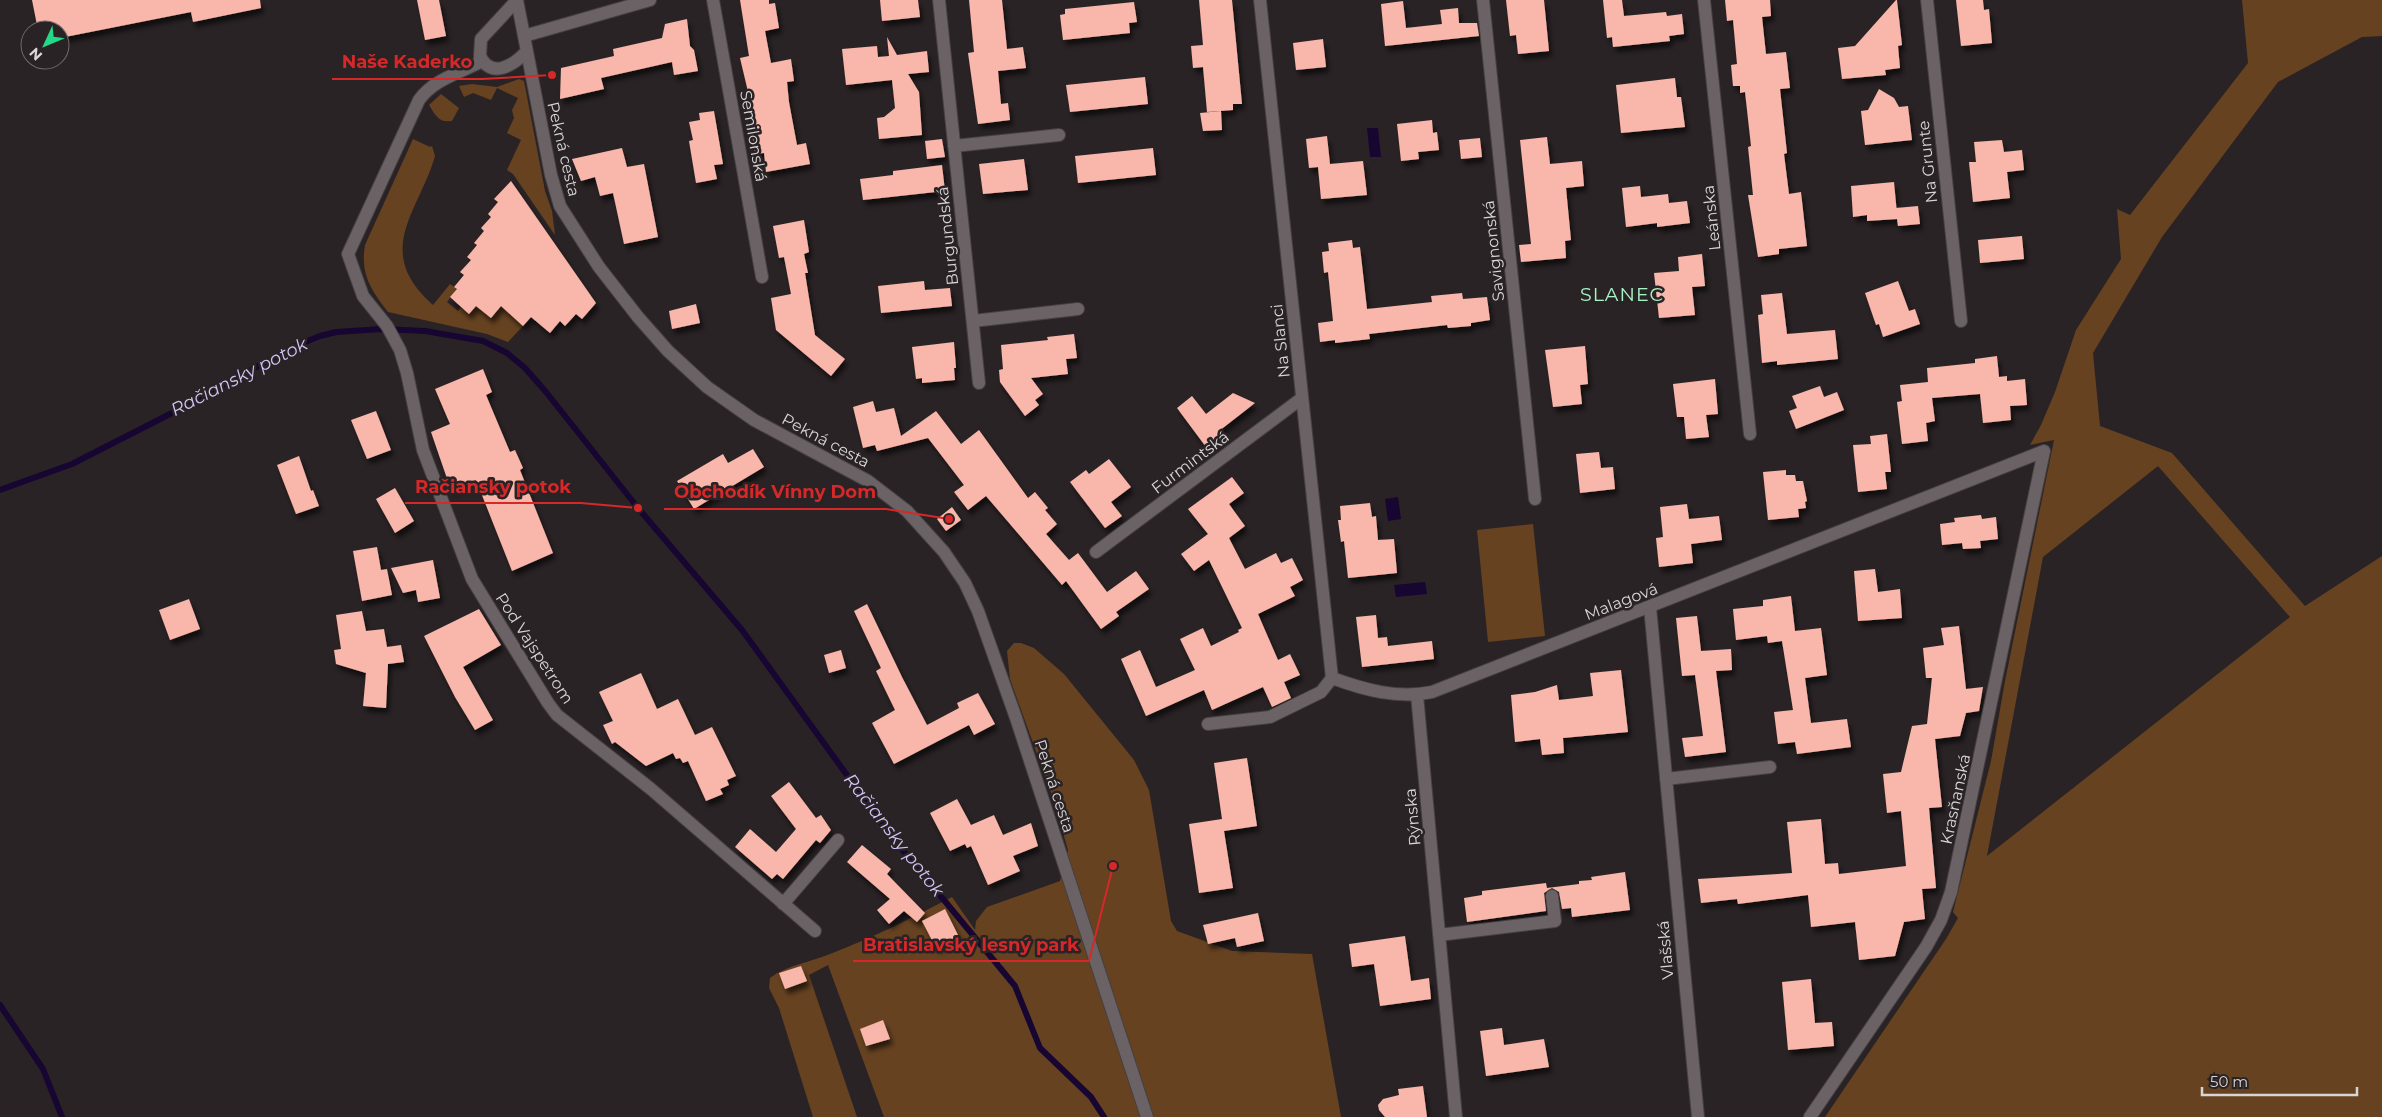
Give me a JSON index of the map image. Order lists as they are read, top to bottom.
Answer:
{
  "streets": {
    "street": [
      "Semilonská",
      "Pekná cesta",
      "Na Grunte",
      "Leánska",
      "Burgundská",
      "Savignonská",
      "Na Slanci",
      "Furmintská",
      "Malagová",
      "Pod Vajspetrom",
      "Krasňanská",
      "Rýnska",
      "Vlašská"
    ]
  },
  "crossings": [
    ["Pekná cesta", "Pod Vajspetrom"],
    ["Na Slanci", "Furmintská"],
    ["Na Slanci", "Malagová"],
    ["Malagová", "Krasňanská"],
    ["Malagová", "Rýnska"],
    ["Malagová", "Vlašská"]
  ],
  "districts": ["SLANEC"],
  "water": ["Račiansky potok"],
  "places": [
    "Naše Kaderko",
    "Račiansky potok",
    "Obchodík Vínny Dom",
    "Bratislavský lesný park"
  ],
  "scale_bar": "50 m",
  "north": "bottom left"
}
